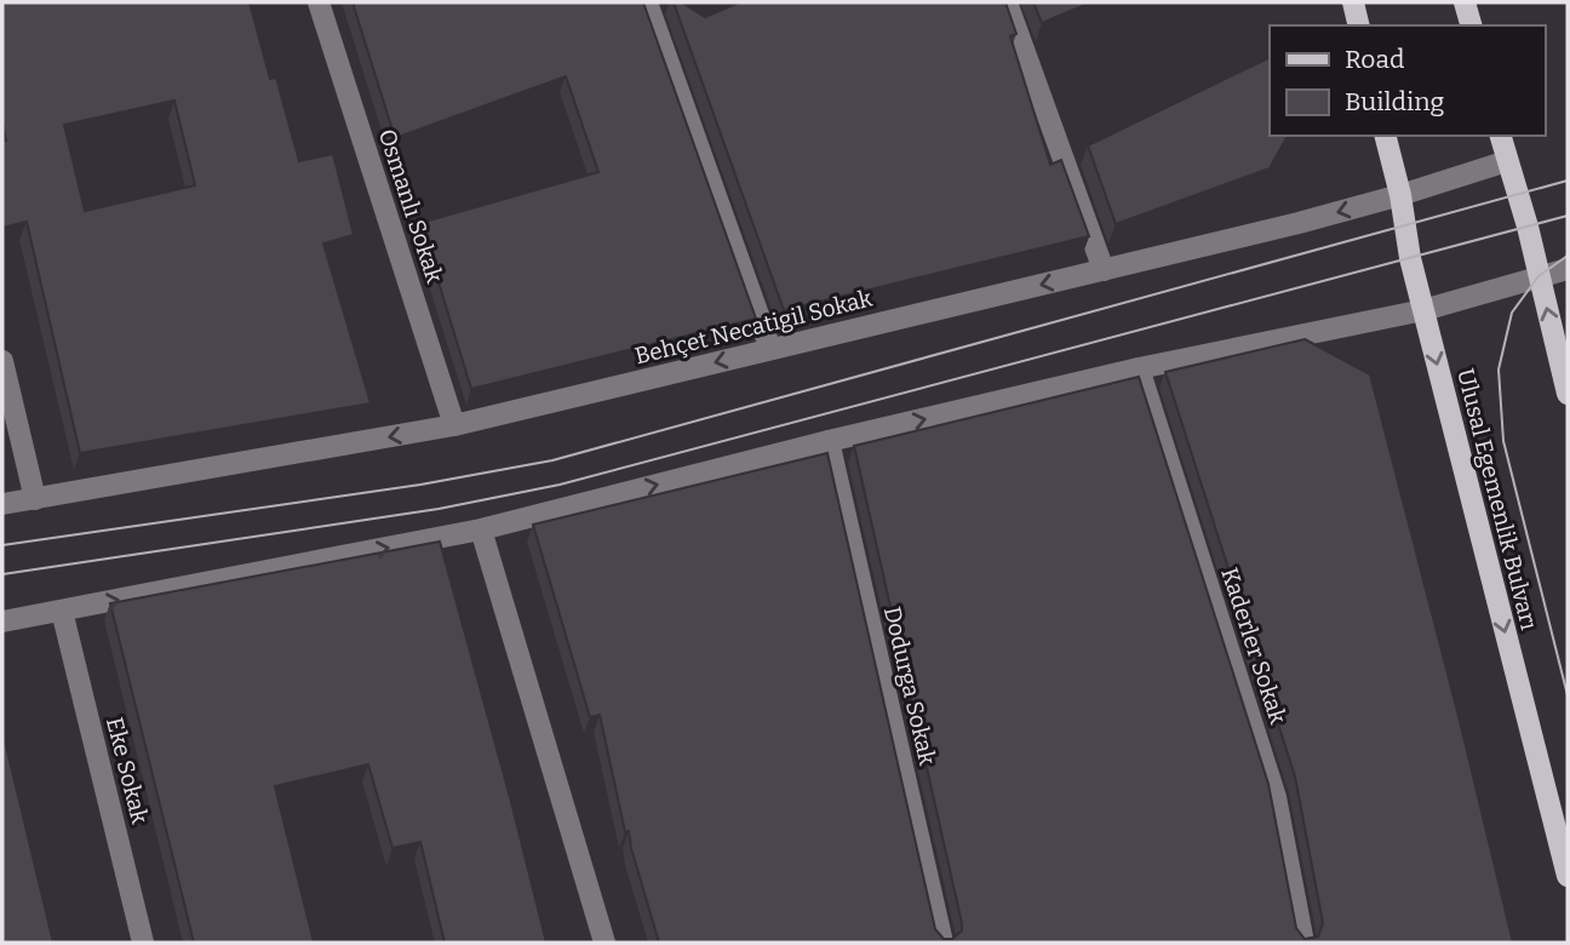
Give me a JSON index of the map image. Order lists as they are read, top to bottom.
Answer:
{
  "streets": {
    "main road": ["Ulusal Egemenlik Bulvarı"],
    "street": [
      "Osmanlı Sokak",
      "Behçet Necatigil Sokak",
      "Kaderler Sokak",
      "Dodurga Sokak",
      "Eke Sokak"
    ]
  },
  "crossings": [
    ["Osmanlı Sokak", "Behçet Necatigil Sokak"],
    ["Behçet Necatigil Sokak", "Ulusal Egemenlik Bulvarı"]
  ],
  "one_way": ["Ulusal Egemenlik Bulvarı"],
  "legend": ["Road", "Building"]
}
